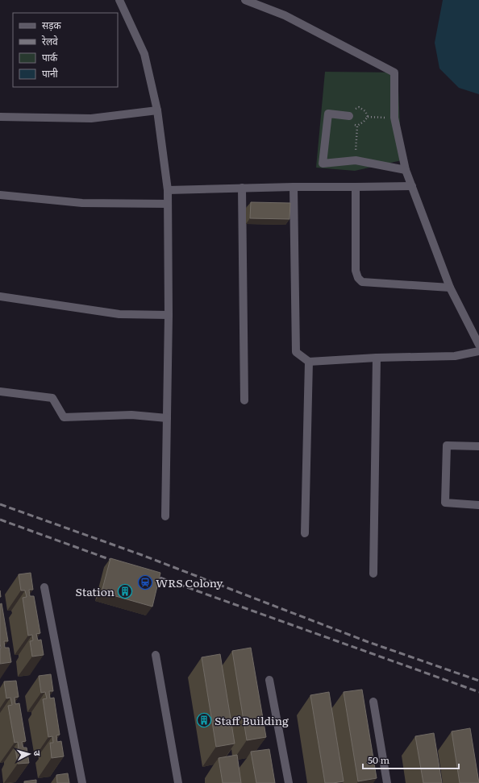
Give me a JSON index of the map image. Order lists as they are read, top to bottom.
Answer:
{
  "places": {
    "station": ["WRS Colony"],
    "building": ["Station", "Staff Building"]
  },
  "legend": [
    "सड़क",
    "रेलवे",
    "पार्क",
    "पानी"
  ],
  "scale_bar": "50 m",
  "north": "right"
}
